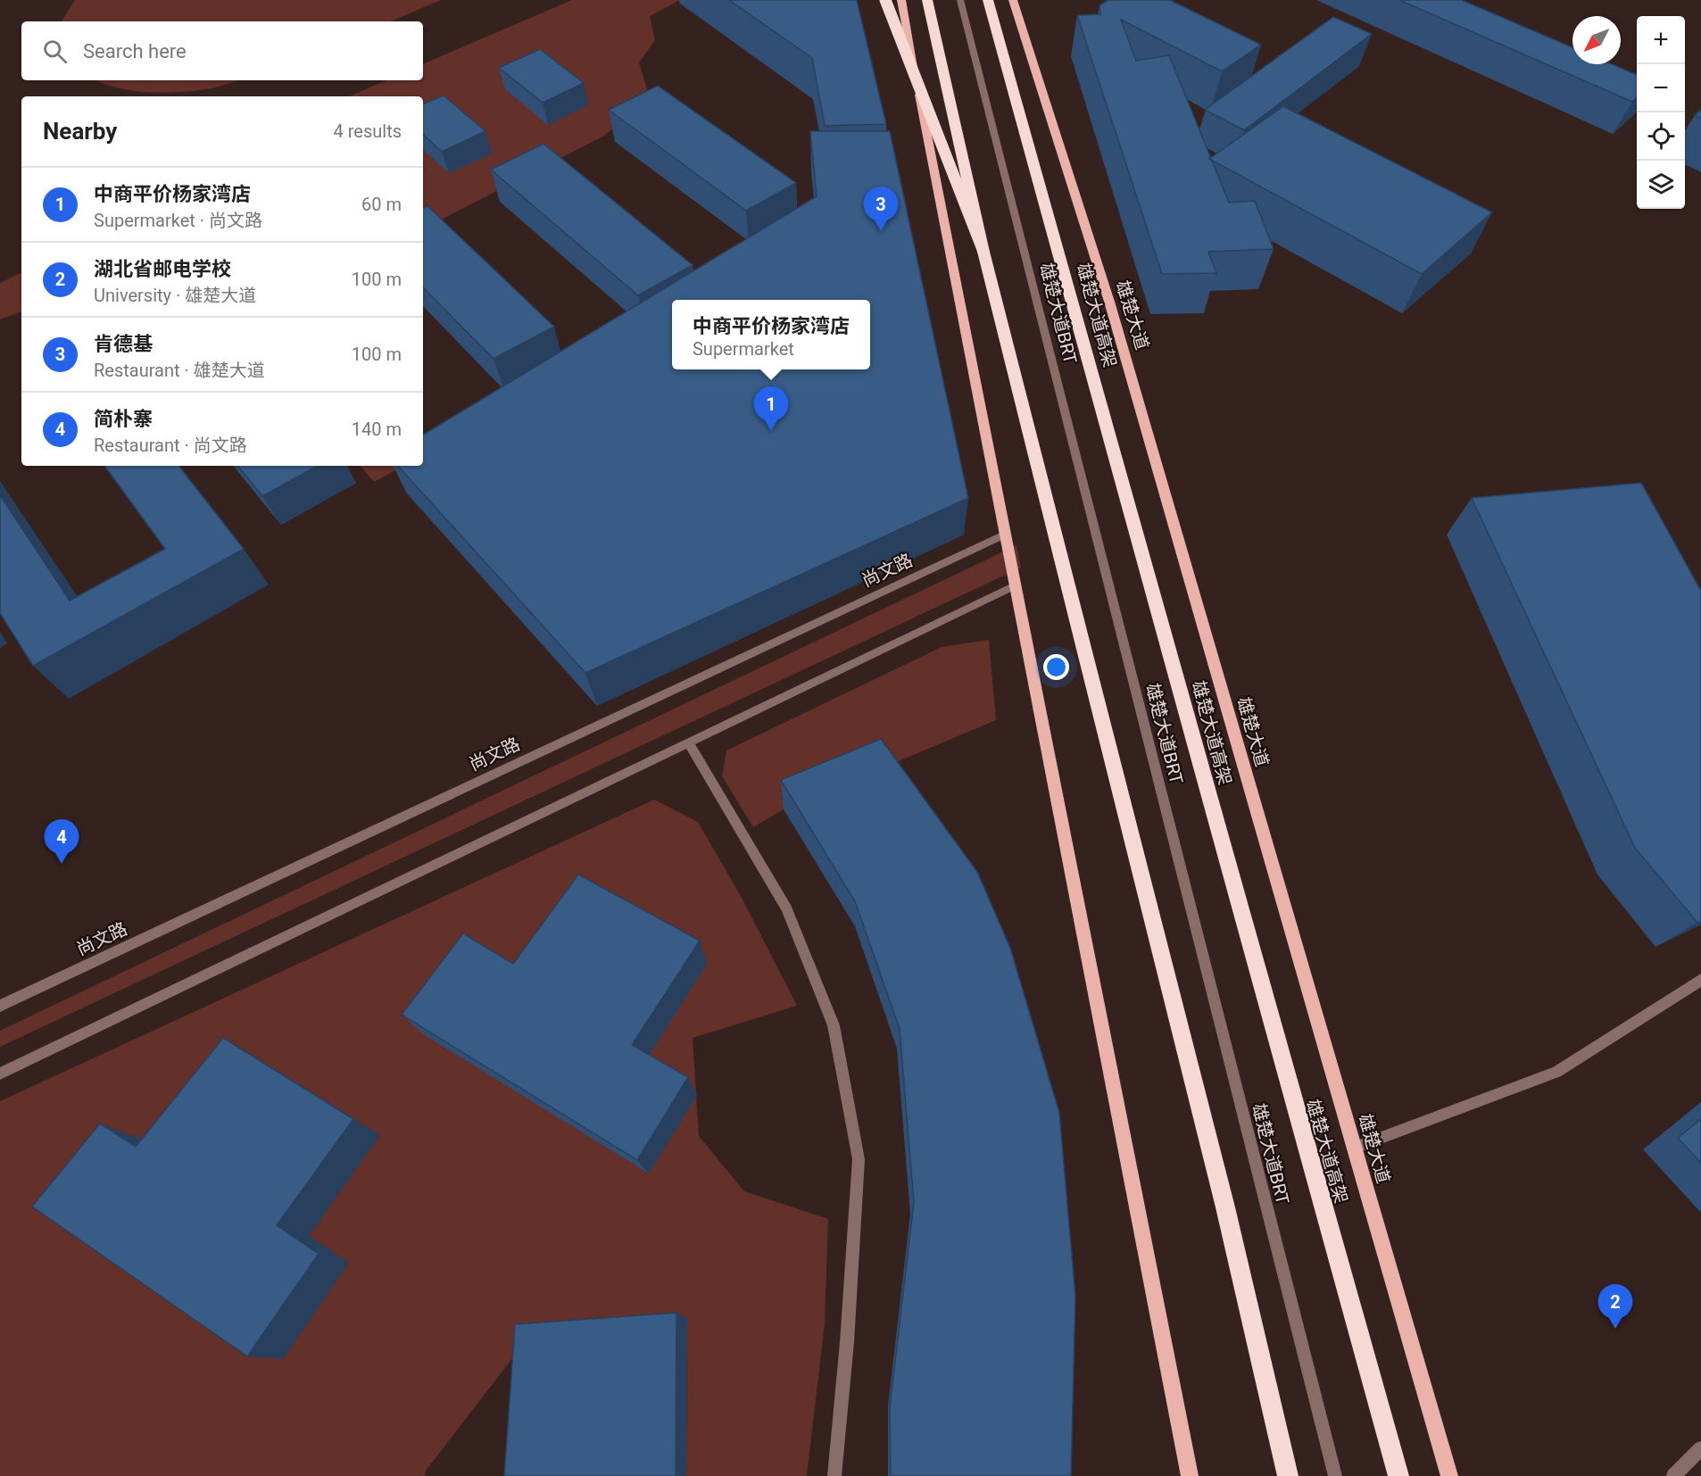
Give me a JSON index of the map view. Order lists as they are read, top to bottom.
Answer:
{
  "streets": {
    "highway": ["雄楚大道高架"],
    "main road": ["雄楚大道"],
    "street": ["雄楚大道BRT", "尚文路"]
  },
  "north": "bottom left",
  "page": {
    "map_buttons": ["+", "−"],
    "search": "Search here",
    "heading": ["Nearby", "4 results"],
    "list": [
      {
        "mark": "1",
        "name": "中商平价杨家湾店",
        "note": "Supermarket · 尚文路",
        "value": "60 m"
      },
      {
        "mark": "2",
        "name": "湖北省邮电学校",
        "note": "University · 雄楚大道",
        "value": "100 m"
      },
      {
        "mark": "3",
        "name": "肯德基",
        "note": "Restaurant · 雄楚大道",
        "value": "100 m"
      },
      {
        "mark": "4",
        "name": "简朴寨",
        "note": "Restaurant · 尚文路",
        "value": "140 m"
      }
    ],
    "pins": [
      "3",
      "1",
      "4",
      "2"
    ],
    "popup": ["中商平价杨家湾店", "Supermarket"]
  }
}
